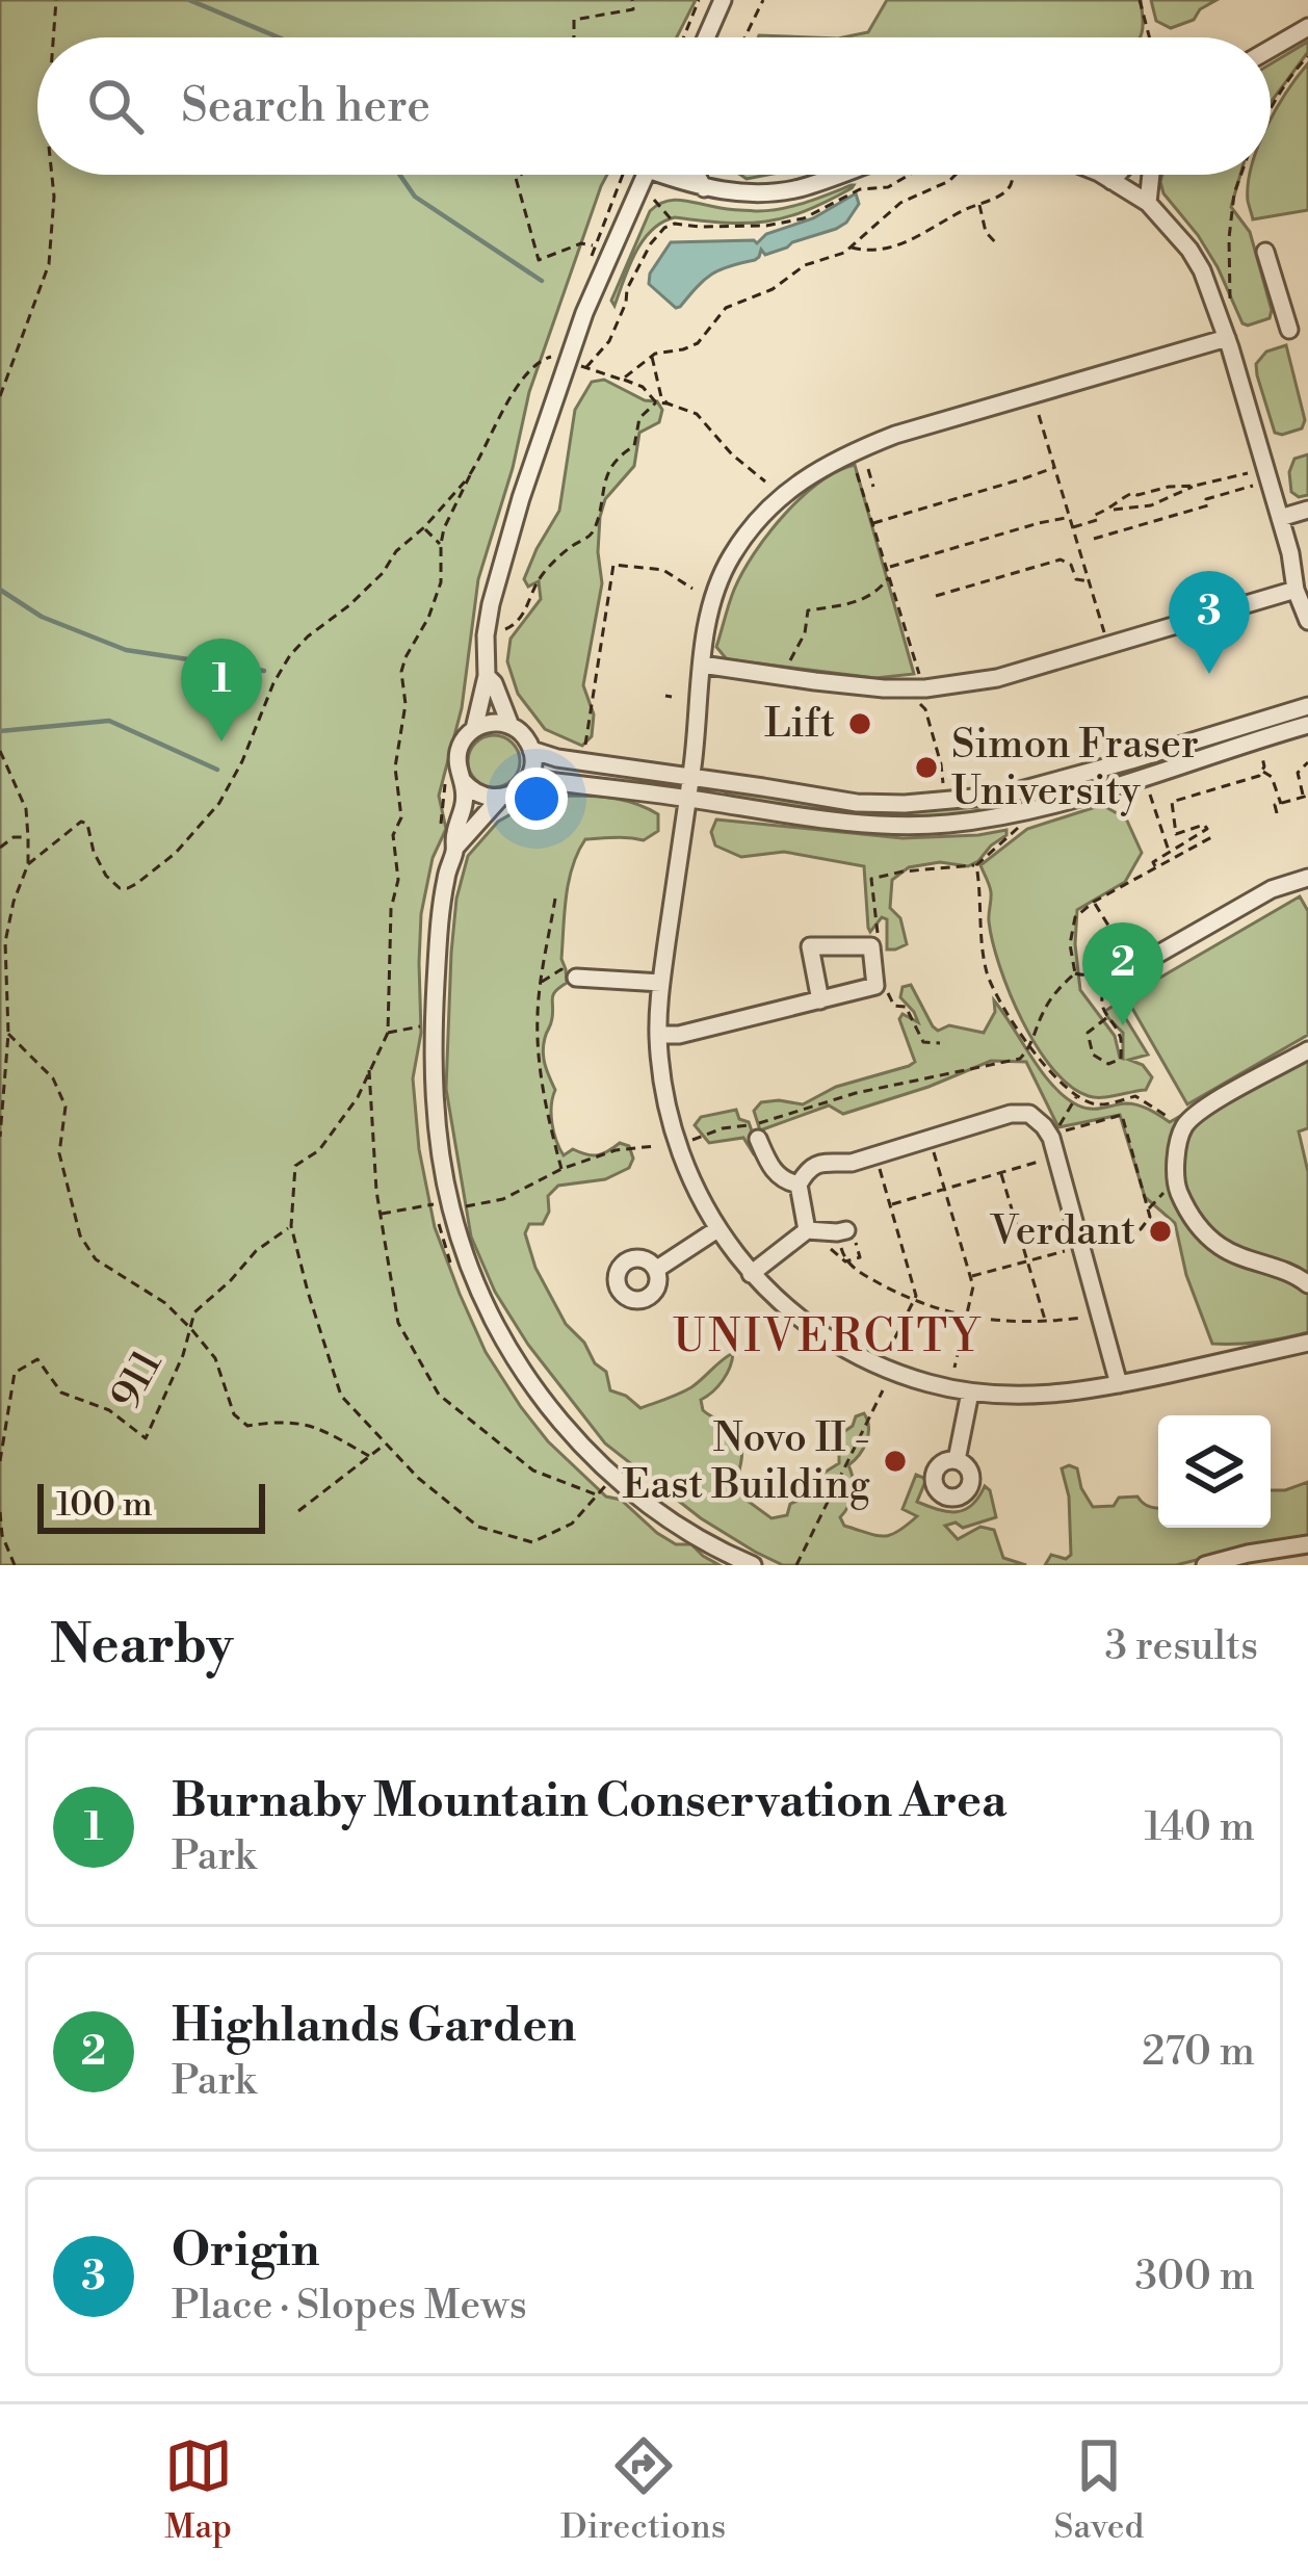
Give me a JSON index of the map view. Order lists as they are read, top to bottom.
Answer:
{
  "streets": {
    "path": ["911"]
  },
  "districts": ["UNIVERCITY"],
  "places": [
    "Lift",
    "Simon Fraser University",
    "Verdant",
    "Novo II - East Building"
  ],
  "scale_bar": "100 m",
  "page": {
    "search": "Search here",
    "pins": ["3", "1", "2"],
    "scale": "100 m",
    "heading": ["Nearby", "3 results"],
    "list": [
      {
        "mark": "1",
        "name": "Burnaby Mountain Conservation Area",
        "note": "Park",
        "value": "140 m"
      },
      {
        "mark": "2",
        "name": "Highlands Garden",
        "note": "Park",
        "value": "270 m"
      },
      {
        "mark": "3",
        "name": "Origin",
        "note": "Place · Slopes Mews",
        "value": "300 m"
      }
    ],
    "nav": ["Map", "Directions", "Saved"]
  }
}
